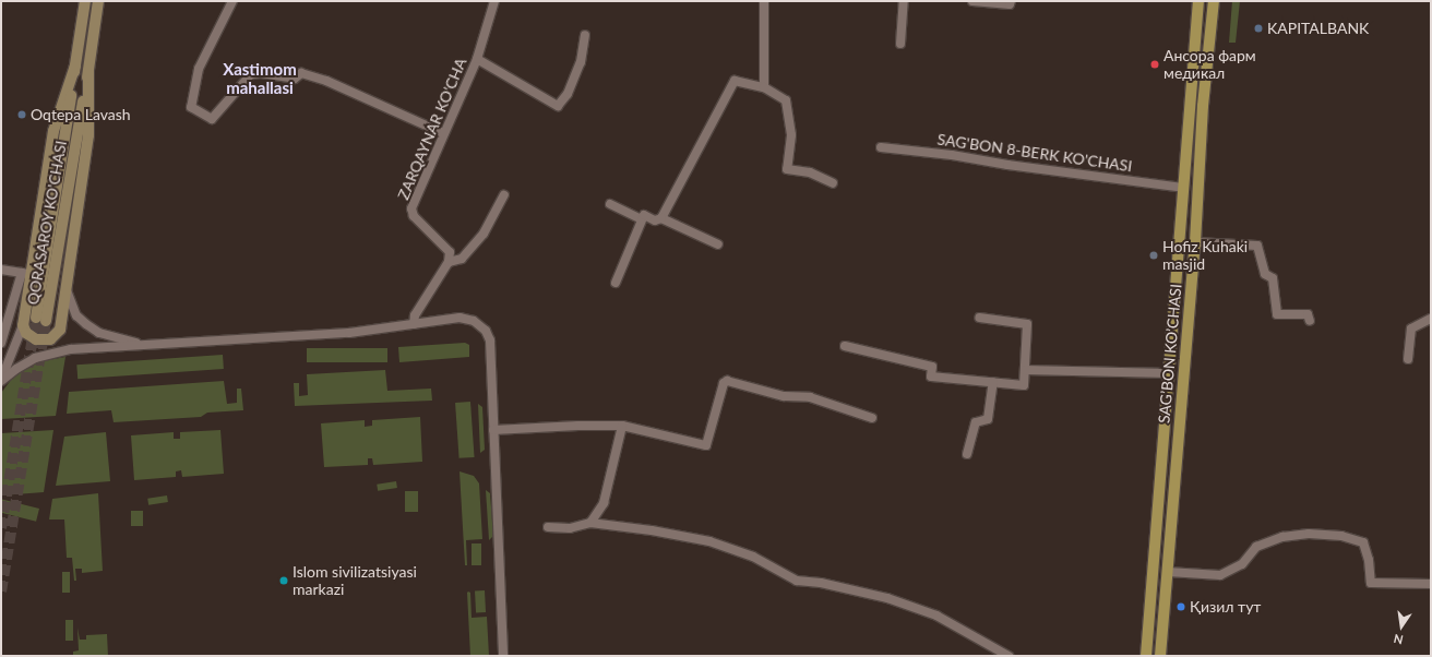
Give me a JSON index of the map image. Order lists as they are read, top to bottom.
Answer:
{
  "streets": {
    "main road": ["QORASAROY KO'CHASI", "SAG’BON KO’CHASI"],
    "street": ["ZARQAYNAR KO'CHA", "SAG'BON 8-BERK KO'CHASI"]
  },
  "crossings": [
    ["SAG'BON 8-BERK KO'CHASI", "SAG’BON KO’CHASI"]
  ],
  "districts": ["Xastimom mahallasi"],
  "places": [
    "KAPITALBANK",
    "Ансора фарм медикал",
    "Oqtepa Lavash",
    "Hofiz Kuhaki masjid",
    "Islom sivilizatsiyasi markazi",
    "Қизил тут"
  ],
  "north": "bottom"
}
